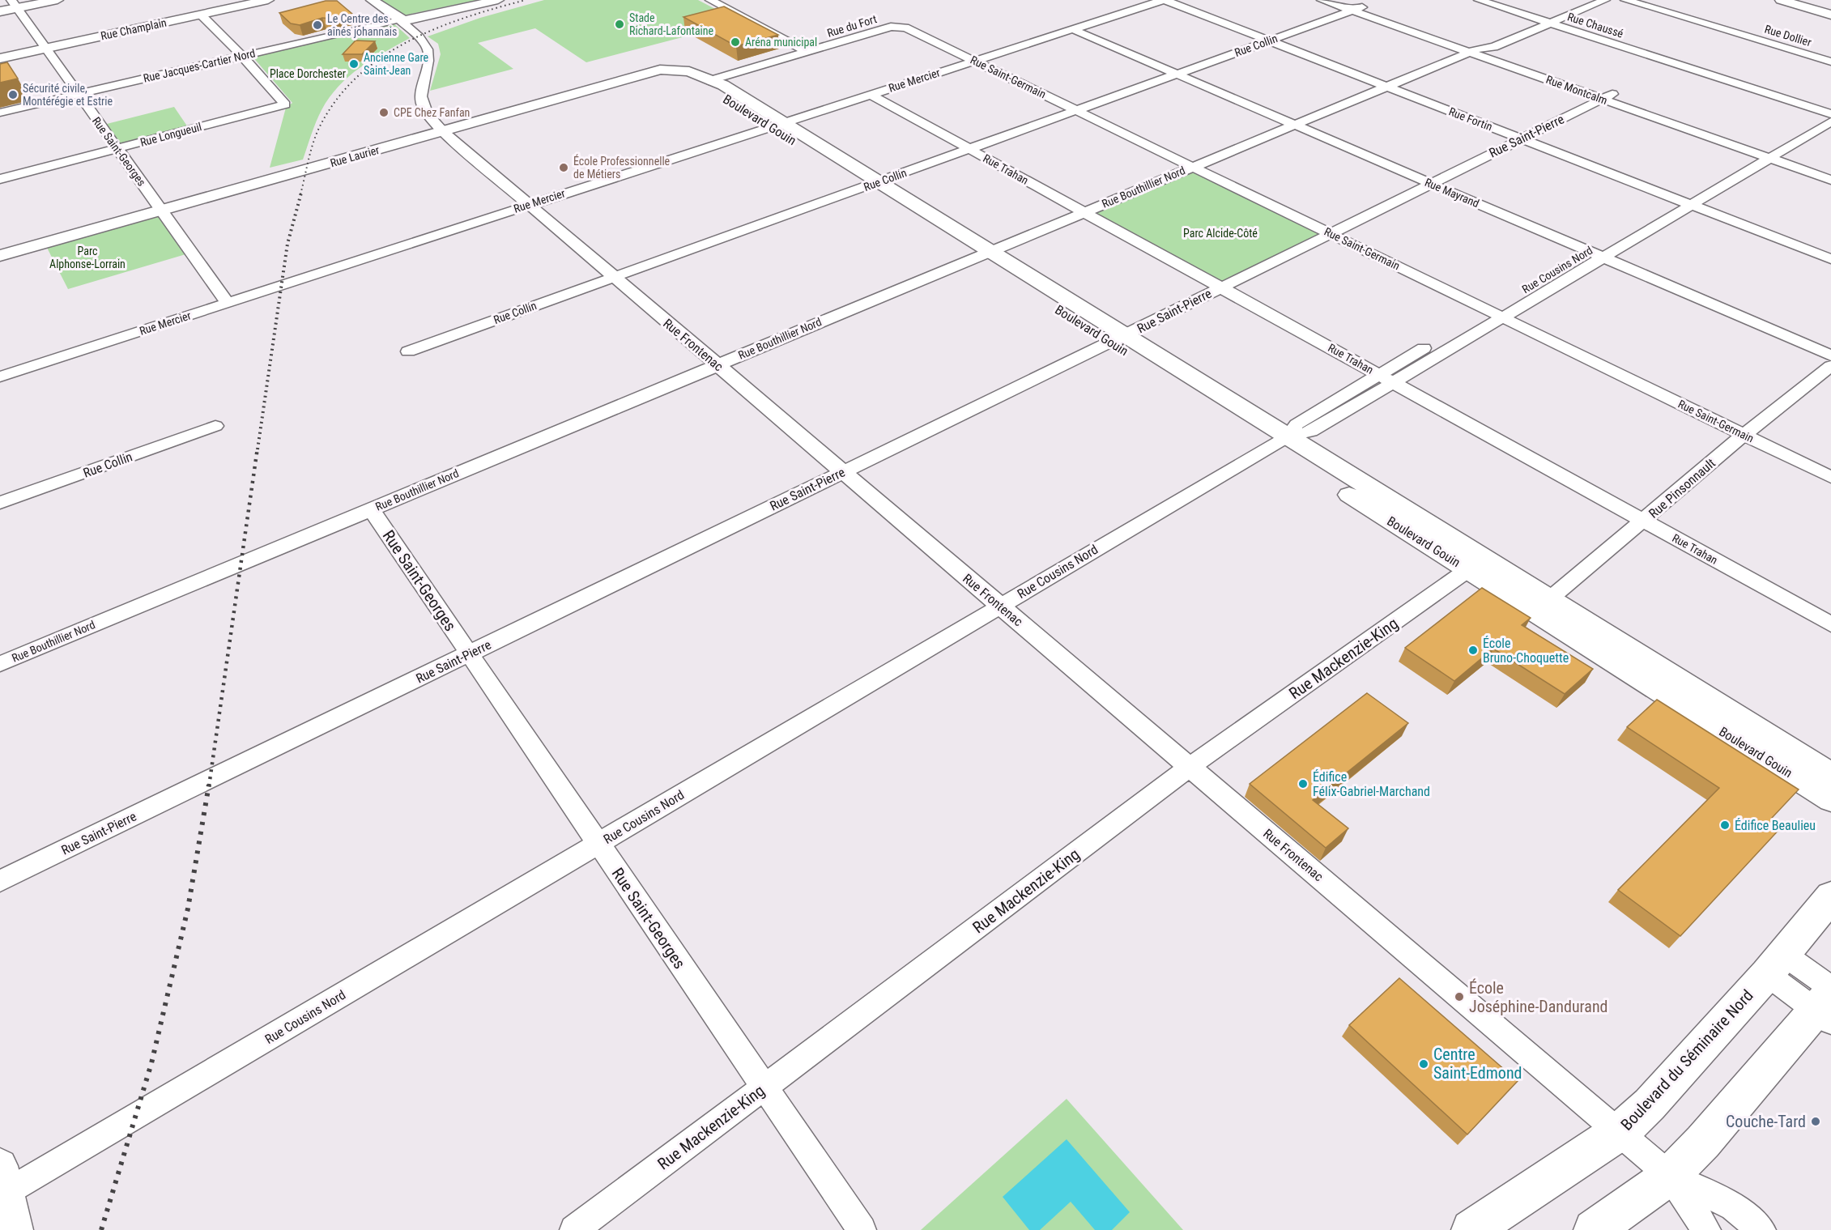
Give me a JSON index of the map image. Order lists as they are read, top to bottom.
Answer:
{
  "streets": {
    "main road": ["Boulevard du Séminaire Nord"],
    "street": [
      "Rue Chaussé",
      "Rue du Fort",
      "Rue Champlain",
      "Rue Dollier",
      "Rue Collin",
      "Rue Jacques-Cartier Nord",
      "Rue Saint-Germain",
      "Rue Mercier",
      "Rue Montcalm",
      "Rue Fortin",
      "Boulevard Gouin",
      "Rue Longueuil",
      "Rue Saint-Pierre",
      "Rue Saint-Georges",
      "Rue Laurier",
      "Rue Trahan",
      "Rue Bouthillier Nord",
      "Rue Mayrand",
      "Rue Cousins Nord",
      "Rue Frontenac",
      "Rue Pinsonnault",
      "Rue Mackenzie-King"
    ]
  },
  "crossings": [
    ["Rue Chaussé", "Rue Bouthillier Nord"],
    ["Rue Chaussé", "Rue Cousins Nord"],
    ["Rue du Fort", "Rue Saint-Germain"],
    ["Rue du Fort", "Boulevard Gouin"],
    ["Rue du Fort", "Rue Laurier"],
    ["Rue Champlain", "Rue Saint-Georges"],
    ["Rue Collin", "Rue Saint-Germain"],
    ["Rue Collin", "Rue Montcalm"],
    ["Rue Collin", "Rue Fortin"],
    ["Rue Collin", "Boulevard Gouin"],
    ["Rue Collin", "Rue Trahan"],
    ["Rue Collin", "Rue Mayrand"],
    ["Rue Collin", "Rue Frontenac"],
    ["Rue Jacques-Cartier Nord", "Rue Longueuil"],
    ["Rue Jacques-Cartier Nord", "Rue Saint-Georges"],
    ["Rue Jacques-Cartier Nord", "Rue Frontenac"],
    ["Rue Saint-Germain", "Rue Mercier"],
    ["Rue Saint-Germain", "Rue Saint-Pierre"],
    ["Rue Saint-Germain", "Rue Bouthillier Nord"],
    ["Rue Saint-Germain", "Rue Cousins Nord"],
    ["Rue Saint-Germain", "Rue Pinsonnault"],
    ["Rue Mercier", "Rue Fortin"],
    ["Rue Mercier", "Boulevard Gouin"],
    ["Rue Mercier", "Rue Saint-Georges"],
    ["Rue Mercier", "Rue Trahan"],
    ["Rue Mercier", "Rue Mayrand"],
    ["Rue Mercier", "Rue Frontenac"],
    ["Rue Montcalm", "Rue Saint-Pierre"],
    ["Rue Montcalm", "Rue Bouthillier Nord"],
    ["Rue Montcalm", "Rue Cousins Nord"],
    ["Rue Fortin", "Rue Saint-Pierre"],
    ["Rue Fortin", "Rue Bouthillier Nord"],
    ["Rue Fortin", "Rue Cousins Nord"],
    ["Boulevard Gouin", "Rue Saint-Pierre"],
    ["Boulevard Gouin", "Rue Laurier"],
    ["Boulevard Gouin", "Rue Bouthillier Nord"],
    ["Boulevard Gouin", "Rue Cousins Nord"],
    ["Boulevard Gouin", "Rue Pinsonnault"],
    ["Boulevard Gouin", "Rue Mackenzie-King"],
    ["Rue Longueuil", "Rue Saint-Georges"],
    ["Rue Saint-Pierre", "Rue Saint-Georges"],
    ["Rue Saint-Pierre", "Rue Trahan"],
    ["Rue Saint-Pierre", "Rue Mayrand"],
    ["Rue Saint-Pierre", "Rue Frontenac"],
    ["Rue Saint-Georges", "Rue Laurier"],
    ["Rue Saint-Georges", "Rue Bouthillier Nord"],
    ["Rue Saint-Georges", "Rue Cousins Nord"],
    ["Rue Saint-Georges", "Rue Mackenzie-King"],
    ["Rue Laurier", "Rue Frontenac"],
    ["Rue Trahan", "Rue Bouthillier Nord"],
    ["Rue Trahan", "Rue Cousins Nord"],
    ["Rue Trahan", "Rue Pinsonnault"],
    ["Rue Bouthillier Nord", "Rue Mayrand"],
    ["Rue Bouthillier Nord", "Rue Frontenac"],
    ["Rue Mayrand", "Rue Cousins Nord"],
    ["Rue Cousins Nord", "Rue Frontenac"],
    ["Rue Frontenac", "Rue Mackenzie-King"],
    ["Rue Frontenac", "Boulevard du Séminaire Nord"]
  ],
  "parks": ["Place Dorchester", "Parc Alcide-Côté", "Parc Alphonse-Lorrain"],
  "places": [
    "Stade Richard-Lafontaine",
    "Le Centre des aînés johannais",
    "Aréna municipal",
    "Ancienne Gare Saint-Jean",
    "Sécurité civile, Montérégie et Estrie",
    "CPE Chez Fanfan",
    "École Professionnelle de Métiers",
    "École Bruno-Choquette",
    "Édifice Félix-Gabriel-Marchand",
    "Édifice Beaulieu",
    "École Joséphine-Dandurand",
    "Centre Saint-Edmond",
    "Couche-Tard"
  ]
}
